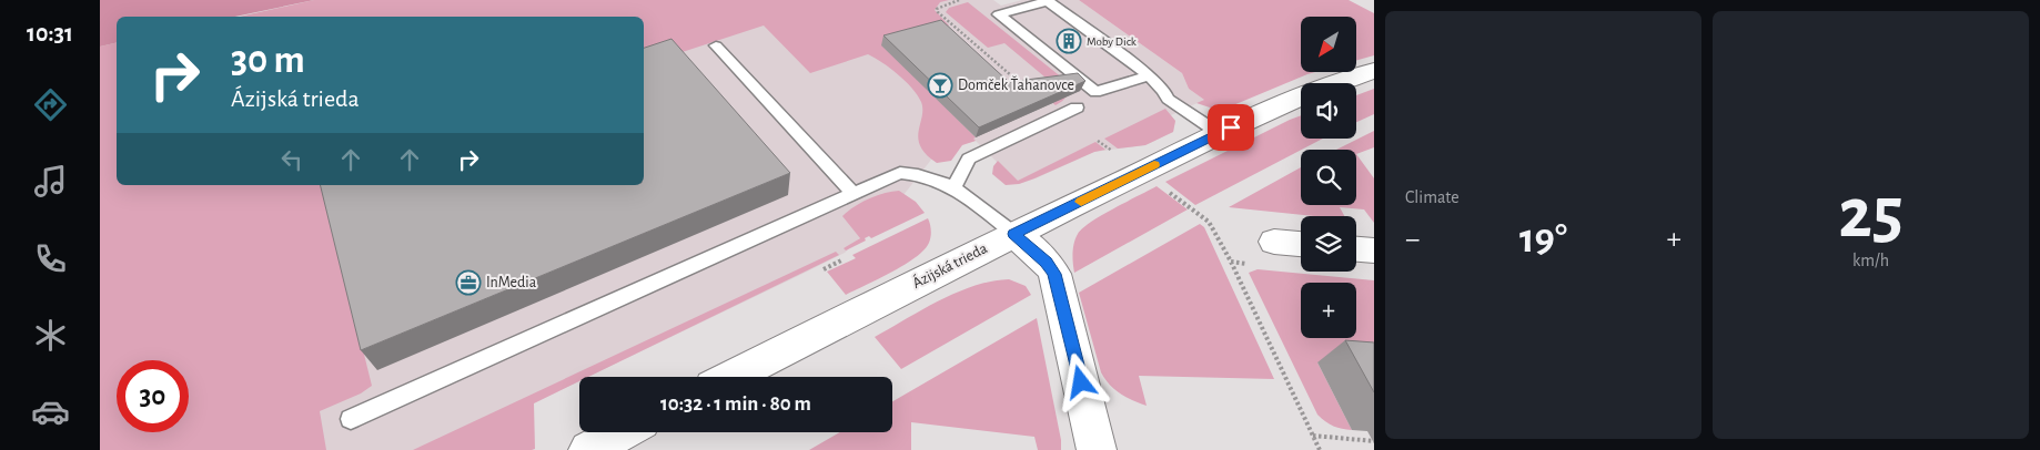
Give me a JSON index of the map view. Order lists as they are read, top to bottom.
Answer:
{
  "streets": {
    "street": ["Ázijská trieda"]
  },
  "places": {
    "building": ["Moby Dick"],
    "bar": ["Domček Ťahanovce"],
    "office": ["InMedia"]
  },
  "north": "bottom left",
  "page": {
    "tabs": "10:31",
    "tile": [
      "Climate",
      ["25", "km/h"]
    ],
    "map_buttons": "+",
    "turn": ["30 m", "Ázijská trieda"],
    "heat": ["−", "19°", "+"],
    "limit": "30",
    "trip": "10:32 · 1 min · 80 m"
  }
}
